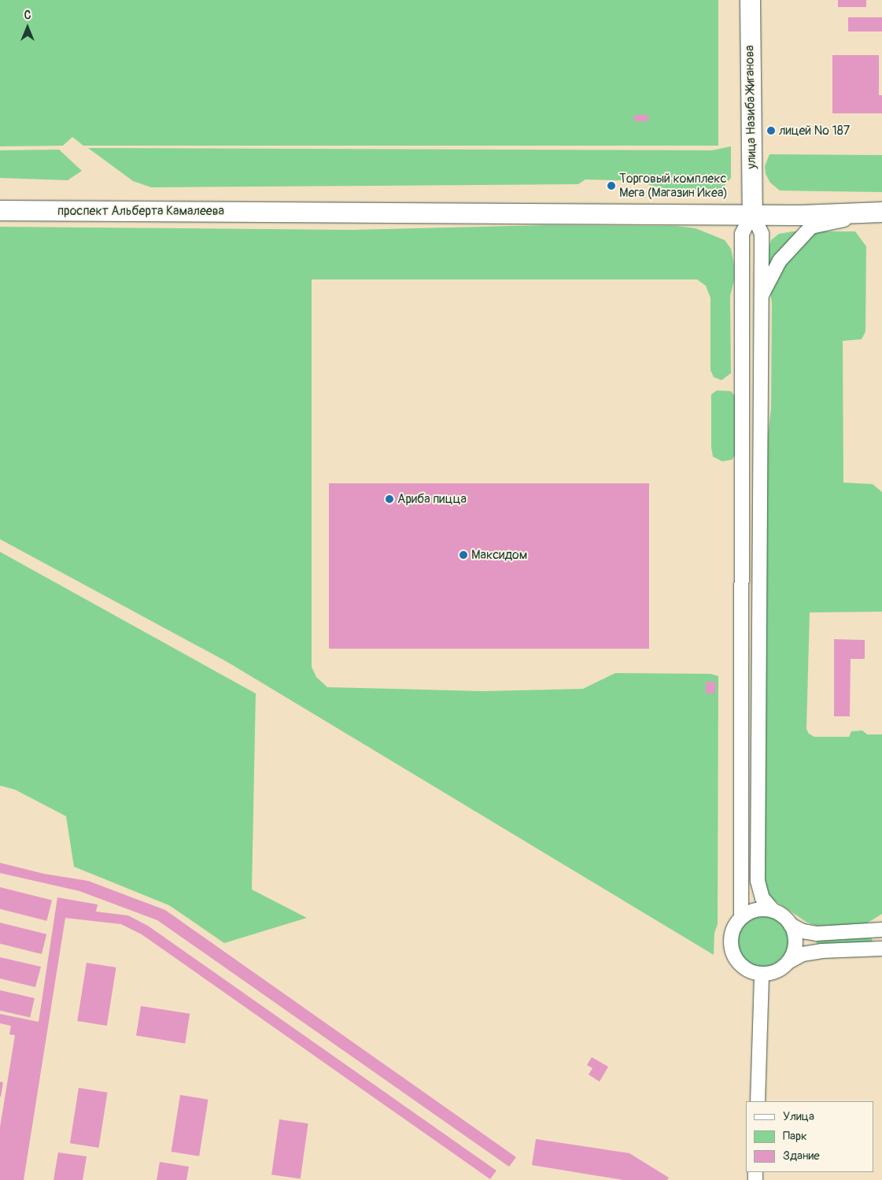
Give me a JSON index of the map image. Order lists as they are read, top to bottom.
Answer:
{
  "streets": {
    "main road": ["улица Назиба Жиганова", "проспект Альберта Камалеева"]
  },
  "crossings": [
    ["улица Назиба Жиганова", "проспект Альберта Камалеева"]
  ],
  "places": [
    "лицей № 187",
    "Торговый комплекс Мега (Магазин Икеа)",
    "Ариба пицца",
    "Максидом"
  ],
  "legend": ["Улица", "Парк", "Здание"],
  "north": "top"
}
